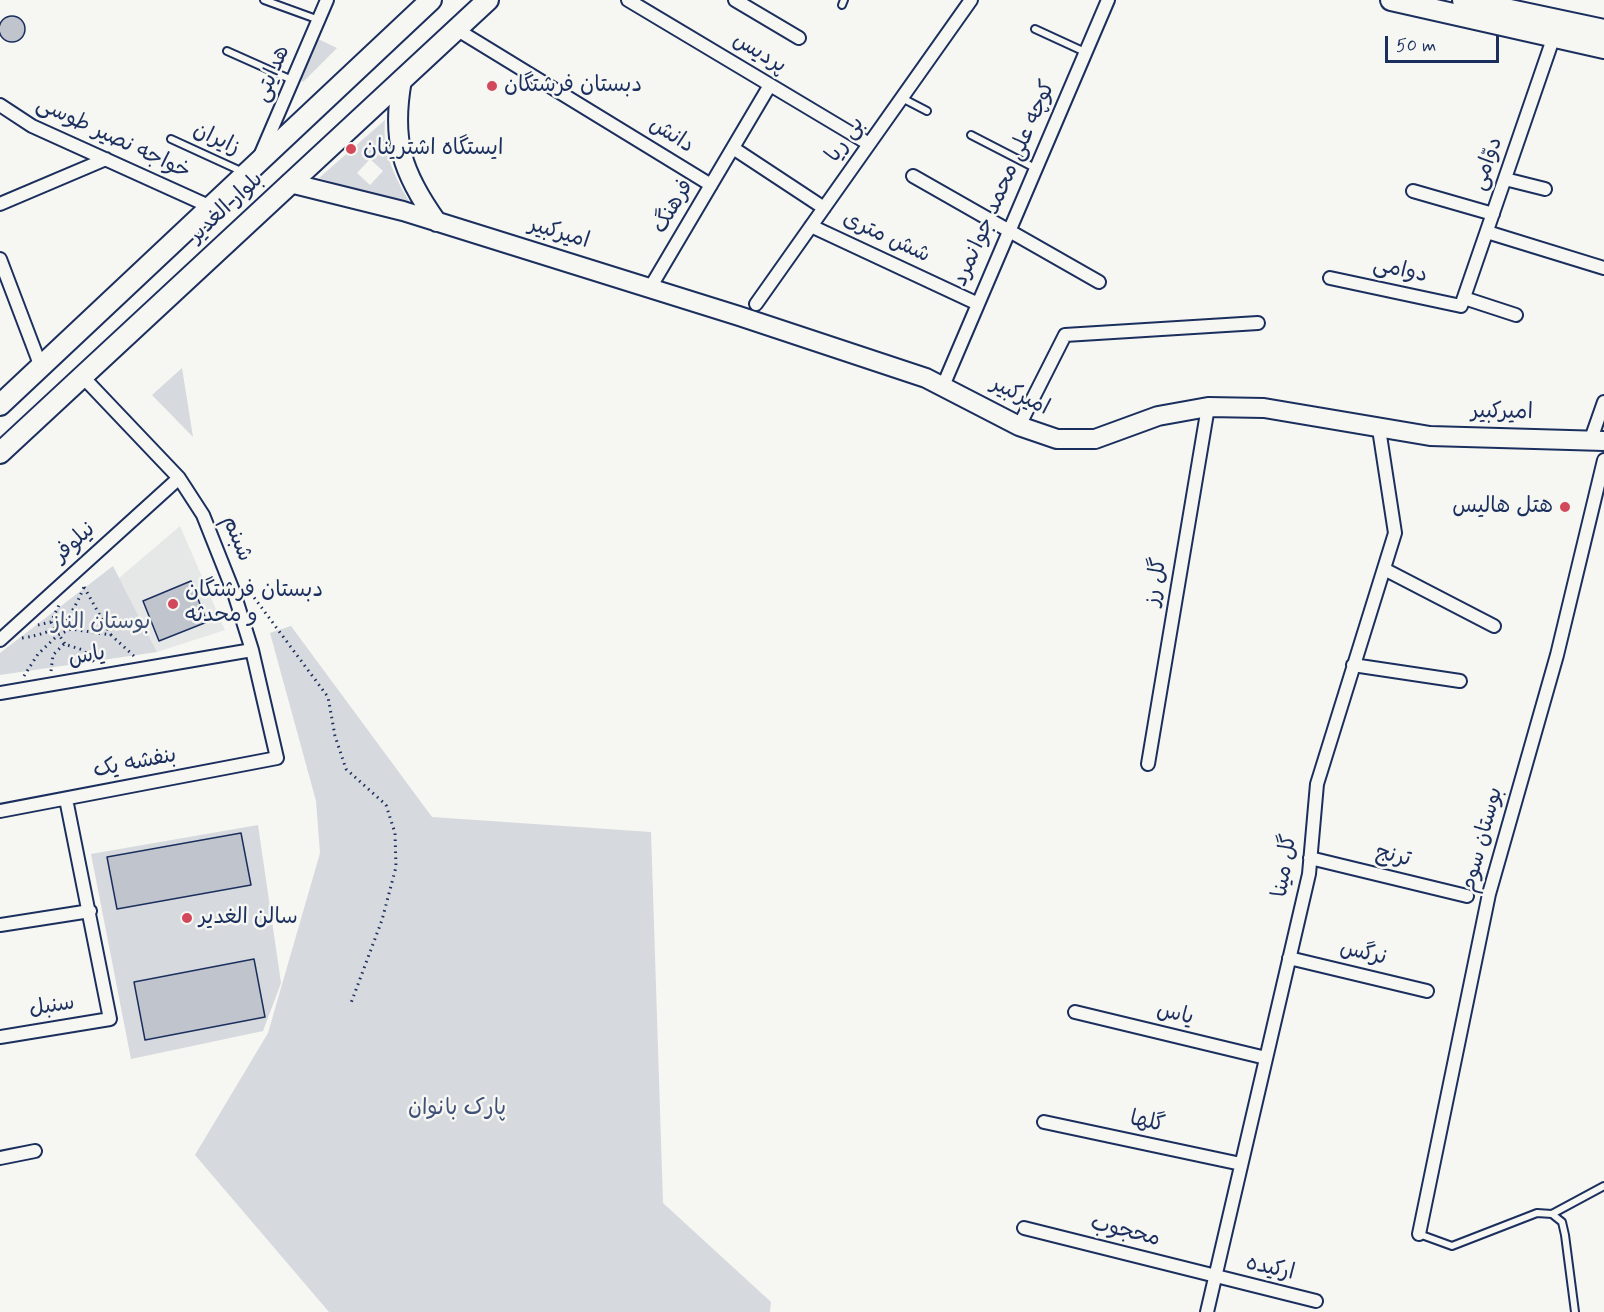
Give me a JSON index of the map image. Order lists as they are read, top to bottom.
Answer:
{
  "streets": {
    "main road": ["بلوار الغدیر"],
    "street": [
      "پردیس",
      "هدایتی",
      "دانش",
      "خواجه نصیر طوسی",
      "بی ریا",
      "دوّامی",
      "کوچه علی محمد جوانمرد",
      "فرهنگ",
      "امیرکبیر",
      "شش متری",
      "دوامی",
      "شبنم",
      "نیلوفر",
      "گل رز",
      "یاس",
      "بنفشه یک",
      "بوستان سوم",
      "ترنج",
      "گل مینا",
      "نرگس",
      "سنبل",
      "گلها",
      "محجوب",
      "ارکیده"
    ],
    "lane": ["زایران"]
  },
  "crossings": [
    ["پردیس", "بی ریا"],
    ["پردیس", "فرهنگ"],
    ["هدایتی", "زایران"],
    ["هدایتی", "بلوار الغدیر"],
    ["دانش", "فرهنگ"],
    ["دانش", "بلوار الغدیر"],
    ["خواجه نصیر طوسی", "بلوار الغدیر"],
    ["زایران", "بلوار الغدیر"],
    ["بی ریا", "شش متری"],
    ["دوّامی", "دوامی"],
    ["کوچه علی محمد جوانمرد", "امیرکبیر"],
    ["کوچه علی محمد جوانمرد", "شش متری"],
    ["فرهنگ", "امیرکبیر"],
    ["بلوار الغدیر", "امیرکبیر"],
    ["بلوار الغدیر", "شبنم"],
    ["امیرکبیر", "گل رز"],
    ["امیرکبیر", "گل مینا"],
    ["شبنم", "نیلوفر"],
    ["شبنم", "یاس"],
    ["شبنم", "بنفشه یک"],
    ["یاس", "گل مینا"],
    ["ترنج", "گل مینا"],
    ["گل مینا", "نرگس"],
    ["گل مینا", "گلها"],
    ["گل مینا", "محجوب"],
    ["گل مینا", "ارکیده"],
    ["محجوب", "ارکیده"]
  ],
  "parks": ["بوستان الناز", "پارک بانوان"],
  "places": [
    "دبستان فرشتگان",
    "ایستگاه اشترینان",
    "هتل هالیس",
    "دبستان فرشتگان و محدثه",
    "سالن الغدیر"
  ],
  "scale_bar": "50 m"
}
